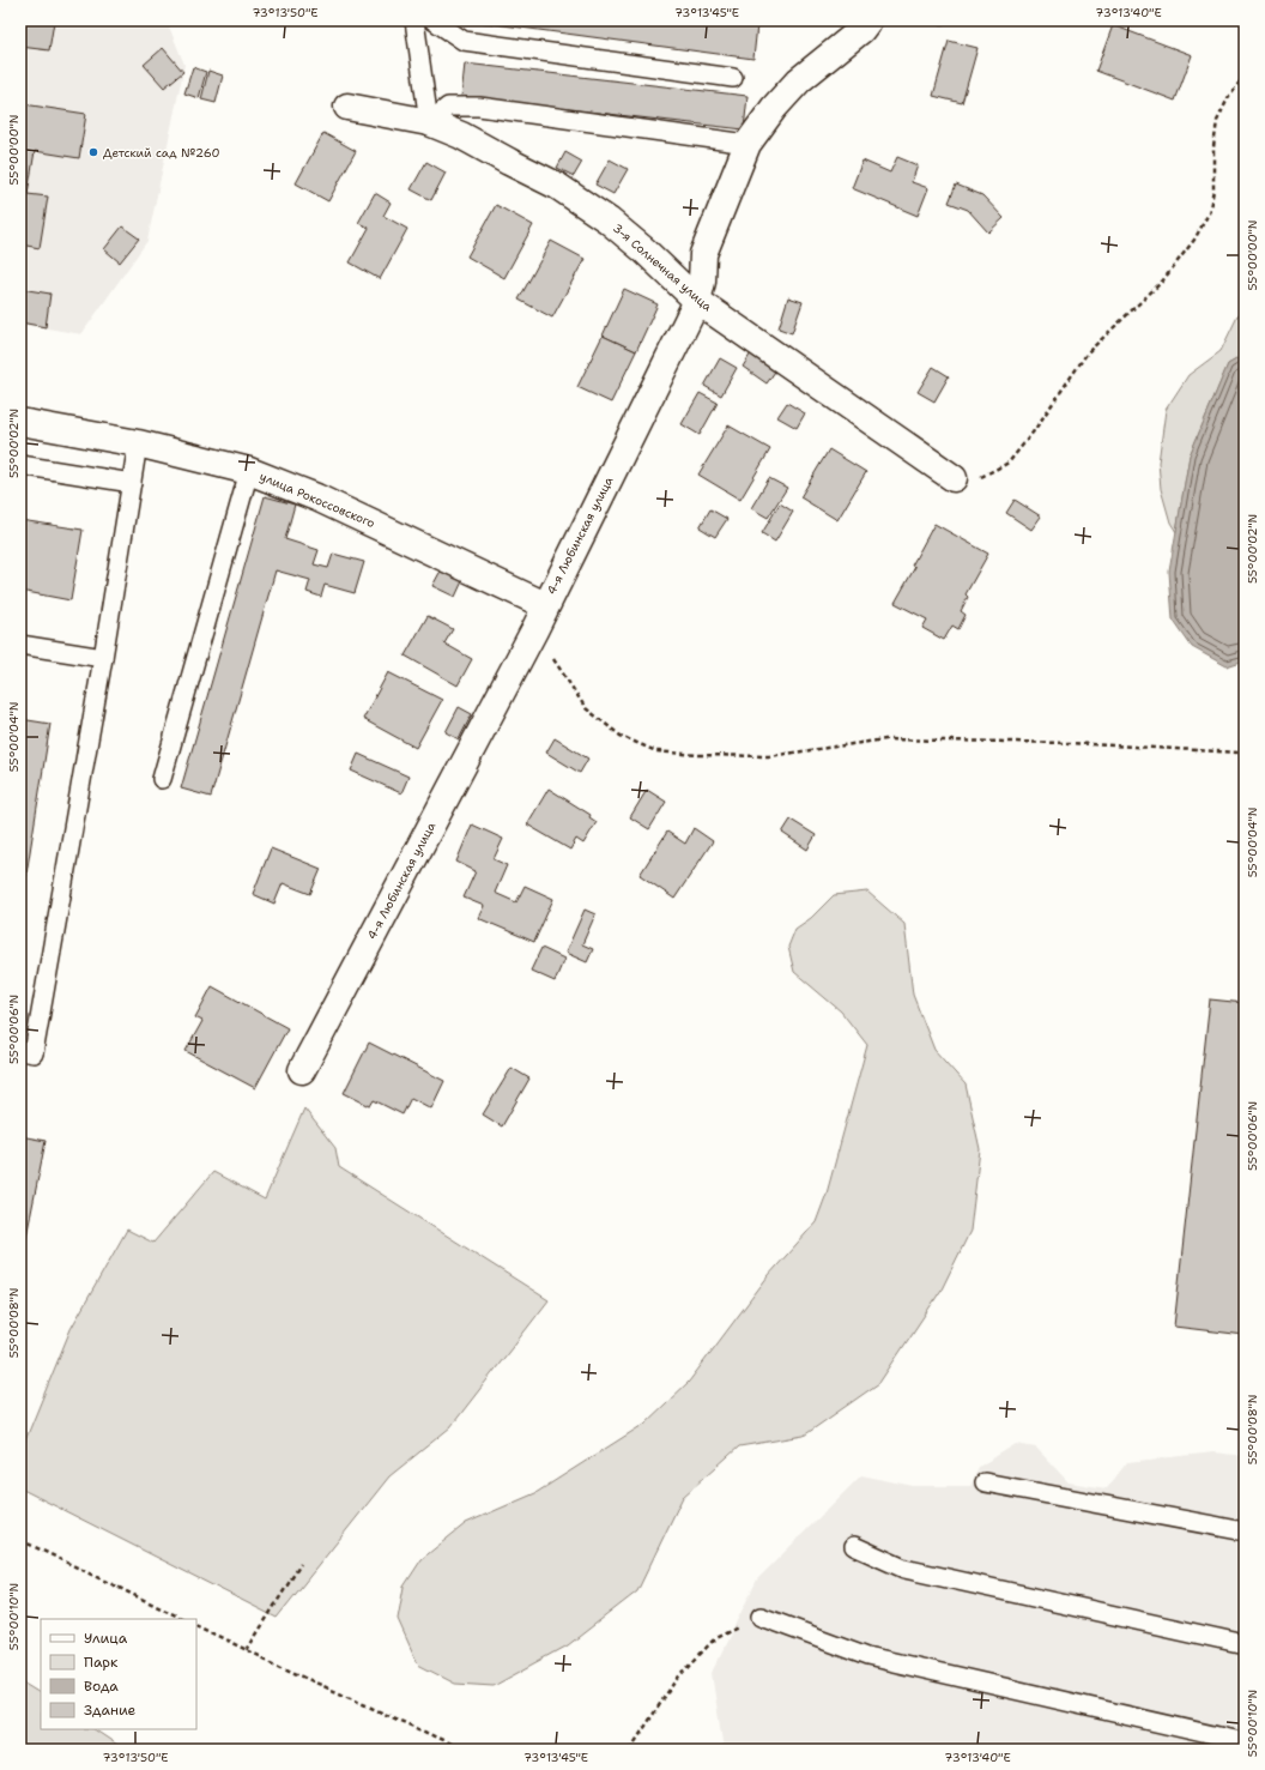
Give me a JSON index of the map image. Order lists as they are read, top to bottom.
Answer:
{
  "streets": {
    "street": ["3-я Солнечная улица", "улица Рокоссовского", "4-я Любинская улица"]
  },
  "crossings": [
    ["3-я Солнечная улица", "4-я Любинская улица"],
    ["улица Рокоссовского", "4-я Любинская улица"]
  ],
  "places": ["Детский сад №260"],
  "legend": [
    "Улица",
    "Парк",
    "Вода",
    "Здание"
  ],
  "coordinates": [
    "73°13'50\"E",
    "73°13'45\"E",
    "73°13'40\"E",
    "55°00'00\"N",
    "55°00'02\"N",
    "55°00'04\"N",
    "55°00'06\"N",
    "55°00'08\"N",
    "55°00'10\"N"
  ]
}
